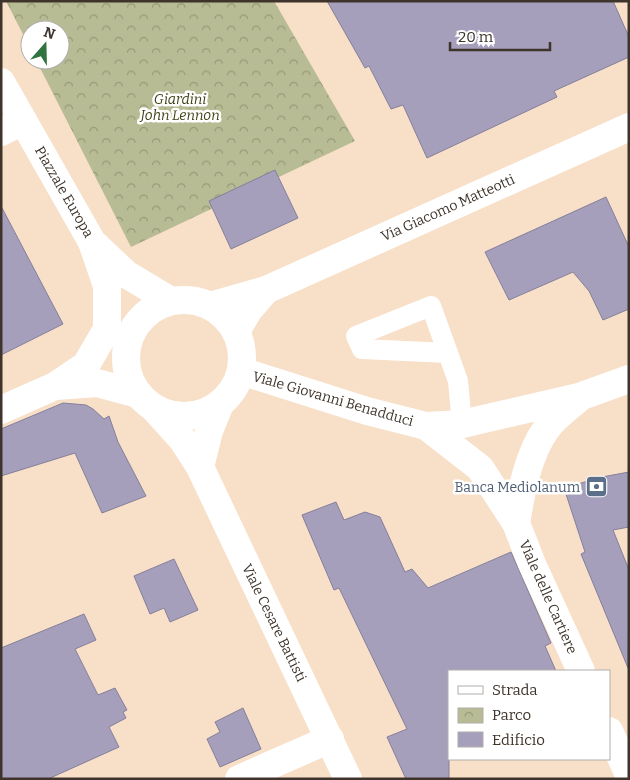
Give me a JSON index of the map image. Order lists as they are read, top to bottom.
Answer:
{
  "streets": {
    "street": [
      "Piazzale Europa",
      "Via Giacomo Matteotti",
      "Viale Giovanni Benadduci",
      "Viale delle Cartiere",
      "Viale Cesare Battisti"
    ]
  },
  "crossings": [
    ["Piazzale Europa", "Via Giacomo Matteotti"],
    ["Piazzale Europa", "Viale Giovanni Benadduci"],
    ["Piazzale Europa", "Viale Cesare Battisti"],
    ["Via Giacomo Matteotti", "Viale Giovanni Benadduci"],
    ["Via Giacomo Matteotti", "Viale Cesare Battisti"],
    ["Viale Giovanni Benadduci", "Viale delle Cartiere"],
    ["Viale Giovanni Benadduci", "Viale Cesare Battisti"]
  ],
  "parks": ["Giardini John Lennon"],
  "places": {
    "bank": ["Banca Mediolanum"]
  },
  "legend": ["Strada", "Parco", "Edificio"],
  "scale_bar": "20 m",
  "north": "top"
}
